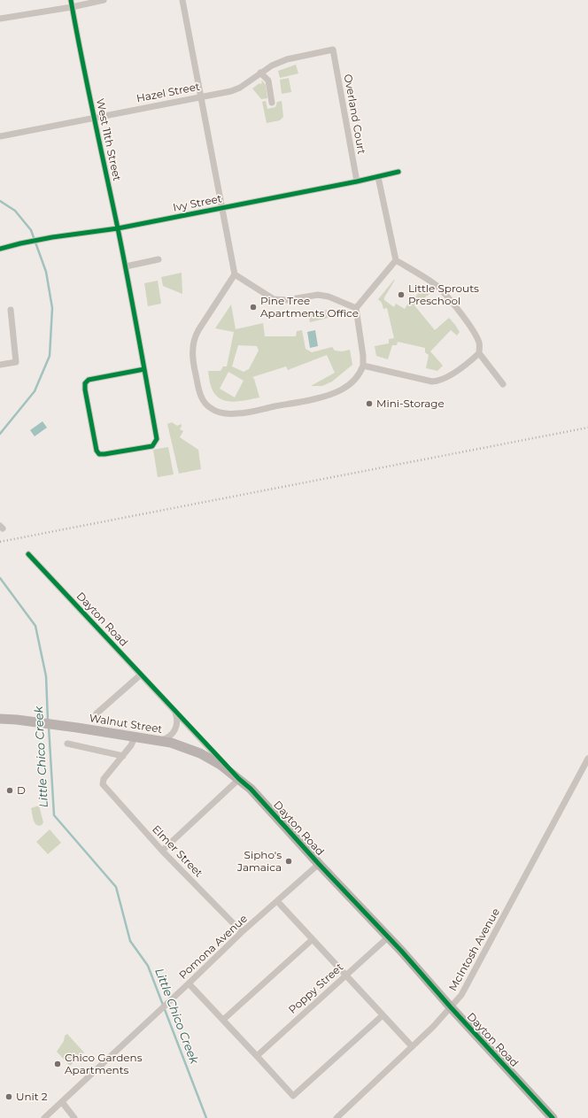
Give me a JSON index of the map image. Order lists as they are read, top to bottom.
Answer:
{
  "streets": {
    "street": [
      "Hazel Street",
      "Overland Court",
      "West 11th Street",
      "Ivy Street",
      "Dayton Road",
      "Walnut Street",
      "Elmer Street",
      "Pomona Avenue",
      "McIntosh Avenue",
      "Poppy Street"
    ]
  },
  "crossings": [
    ["Hazel Street", "Overland Court"],
    ["Hazel Street", "West 11th Street"],
    ["Overland Court", "Ivy Street"],
    ["West 11th Street", "Ivy Street"],
    ["Dayton Road", "Walnut Street"],
    ["Dayton Road", "Pomona Avenue"],
    ["Dayton Road", "McIntosh Avenue"],
    ["Dayton Road", "Poppy Street"],
    ["Elmer Street", "Pomona Avenue"]
  ],
  "water": ["Little Chico Creek"],
  "places": [
    "Little Sprouts Preschool",
    "Pine Tree Apartments Office",
    "Mini-Storage",
    "D",
    "Sipho's Jamaica",
    "Chico Gardens Apartments",
    "Unit 2"
  ]
}
